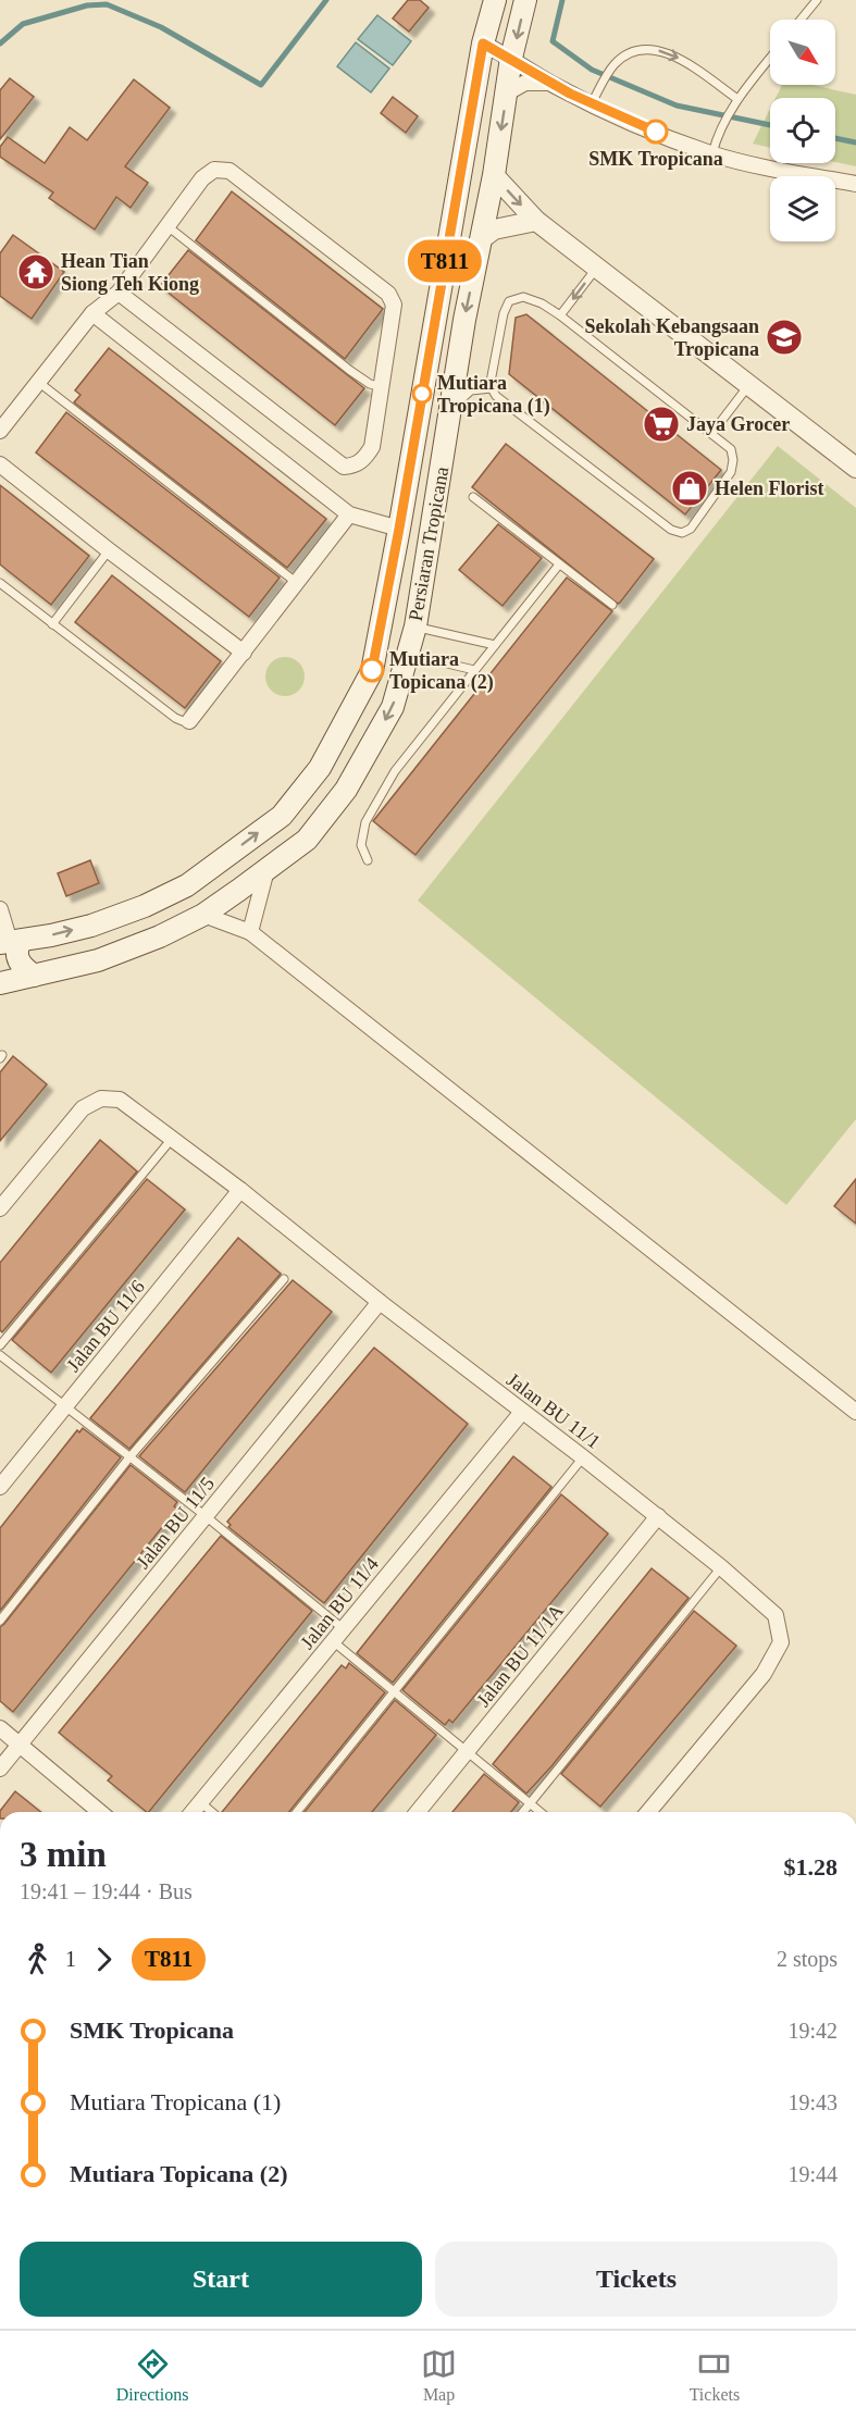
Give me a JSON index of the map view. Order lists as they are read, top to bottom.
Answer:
{
  "streets": {
    "main road": ["Persiaran Tropicana"],
    "street": [
      "Jalan BU 11/6",
      "Jalan BU 11/1",
      "Jalan BU 11/5",
      "Jalan BU 11/4",
      "Jalan BU 11/1A"
    ]
  },
  "crossings": [
    ["Jalan BU 11/6", "Jalan BU 11/1"],
    ["Jalan BU 11/1", "Jalan BU 11/5"],
    ["Jalan BU 11/1", "Jalan BU 11/4"],
    ["Jalan BU 11/1", "Jalan BU 11/1A"]
  ],
  "places": {
    "other": ["SMK Tropicana", "Mutiara Tropicana (1)", "Mutiara Topicana (2)"],
    "temple": ["Hean Tian Siong Teh Kiong"],
    "school or university": ["Sekolah Kebangsaan Tropicana"],
    "supermarket": ["Jaya Grocer"],
    "shop": ["Helen Florist"]
  },
  "lines": ["bus line T811"],
  "north": "bottom right",
  "page": {
    "on_map": "T811",
    "heading": ["3 min", "19:41 – 19:44 · Bus", "$1.28"],
    "legs": ["1", "T811", "2 stops"],
    "list": [
      {
        "name": "SMK Tropicana",
        "value": "19:42"
      },
      {
        "name": "Mutiara Tropicana (1)",
        "value": "19:43"
      },
      {
        "name": "Mutiara Topicana (2)",
        "value": "19:44"
      }
    ],
    "buttons": ["Start", "Tickets"],
    "tabs": ["Directions", "Map", "Tickets"]
  }
}
